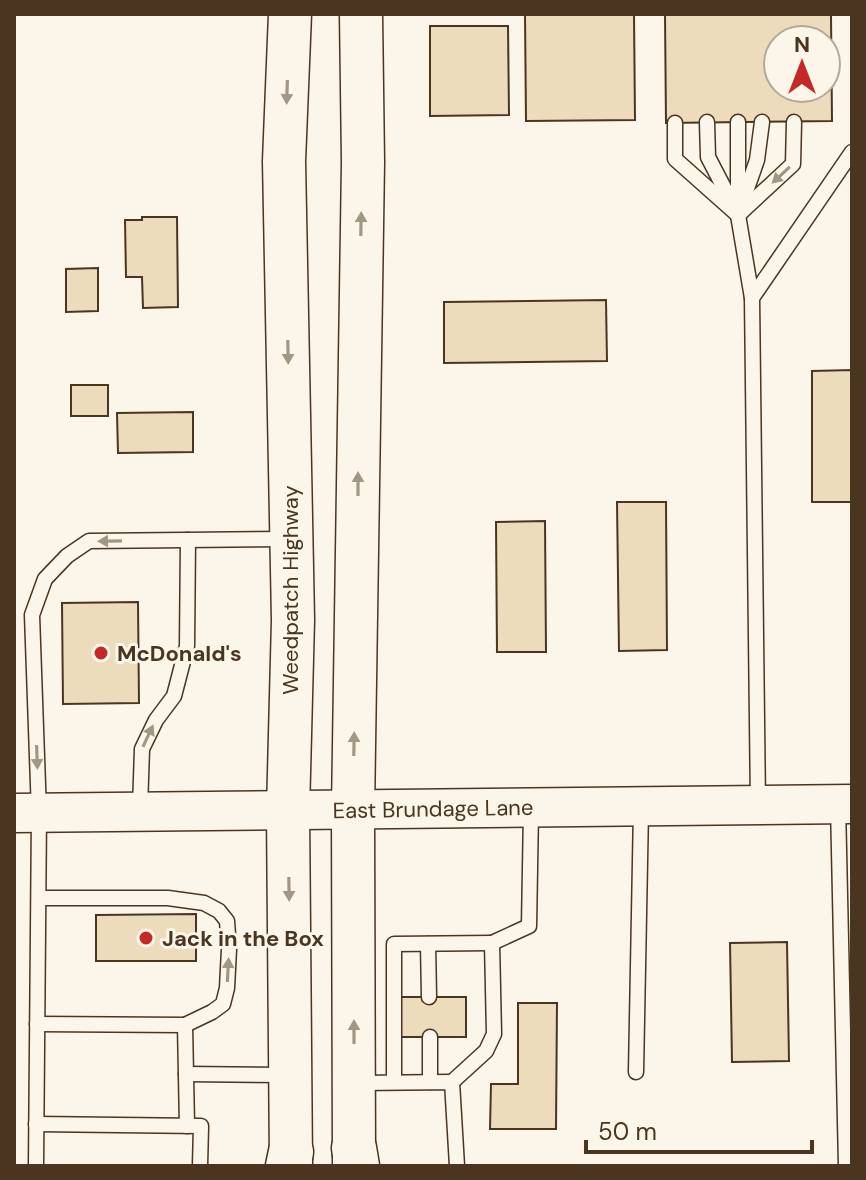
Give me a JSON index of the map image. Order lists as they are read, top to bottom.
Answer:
{
  "streets": {
    "main road": ["Weedpatch Highway", "East Brundage Lane"]
  },
  "crossings": [
    ["Weedpatch Highway", "East Brundage Lane"]
  ],
  "places": ["McDonald's", "Jack in the Box"],
  "scale_bar": "50 m",
  "north": "top"
}
